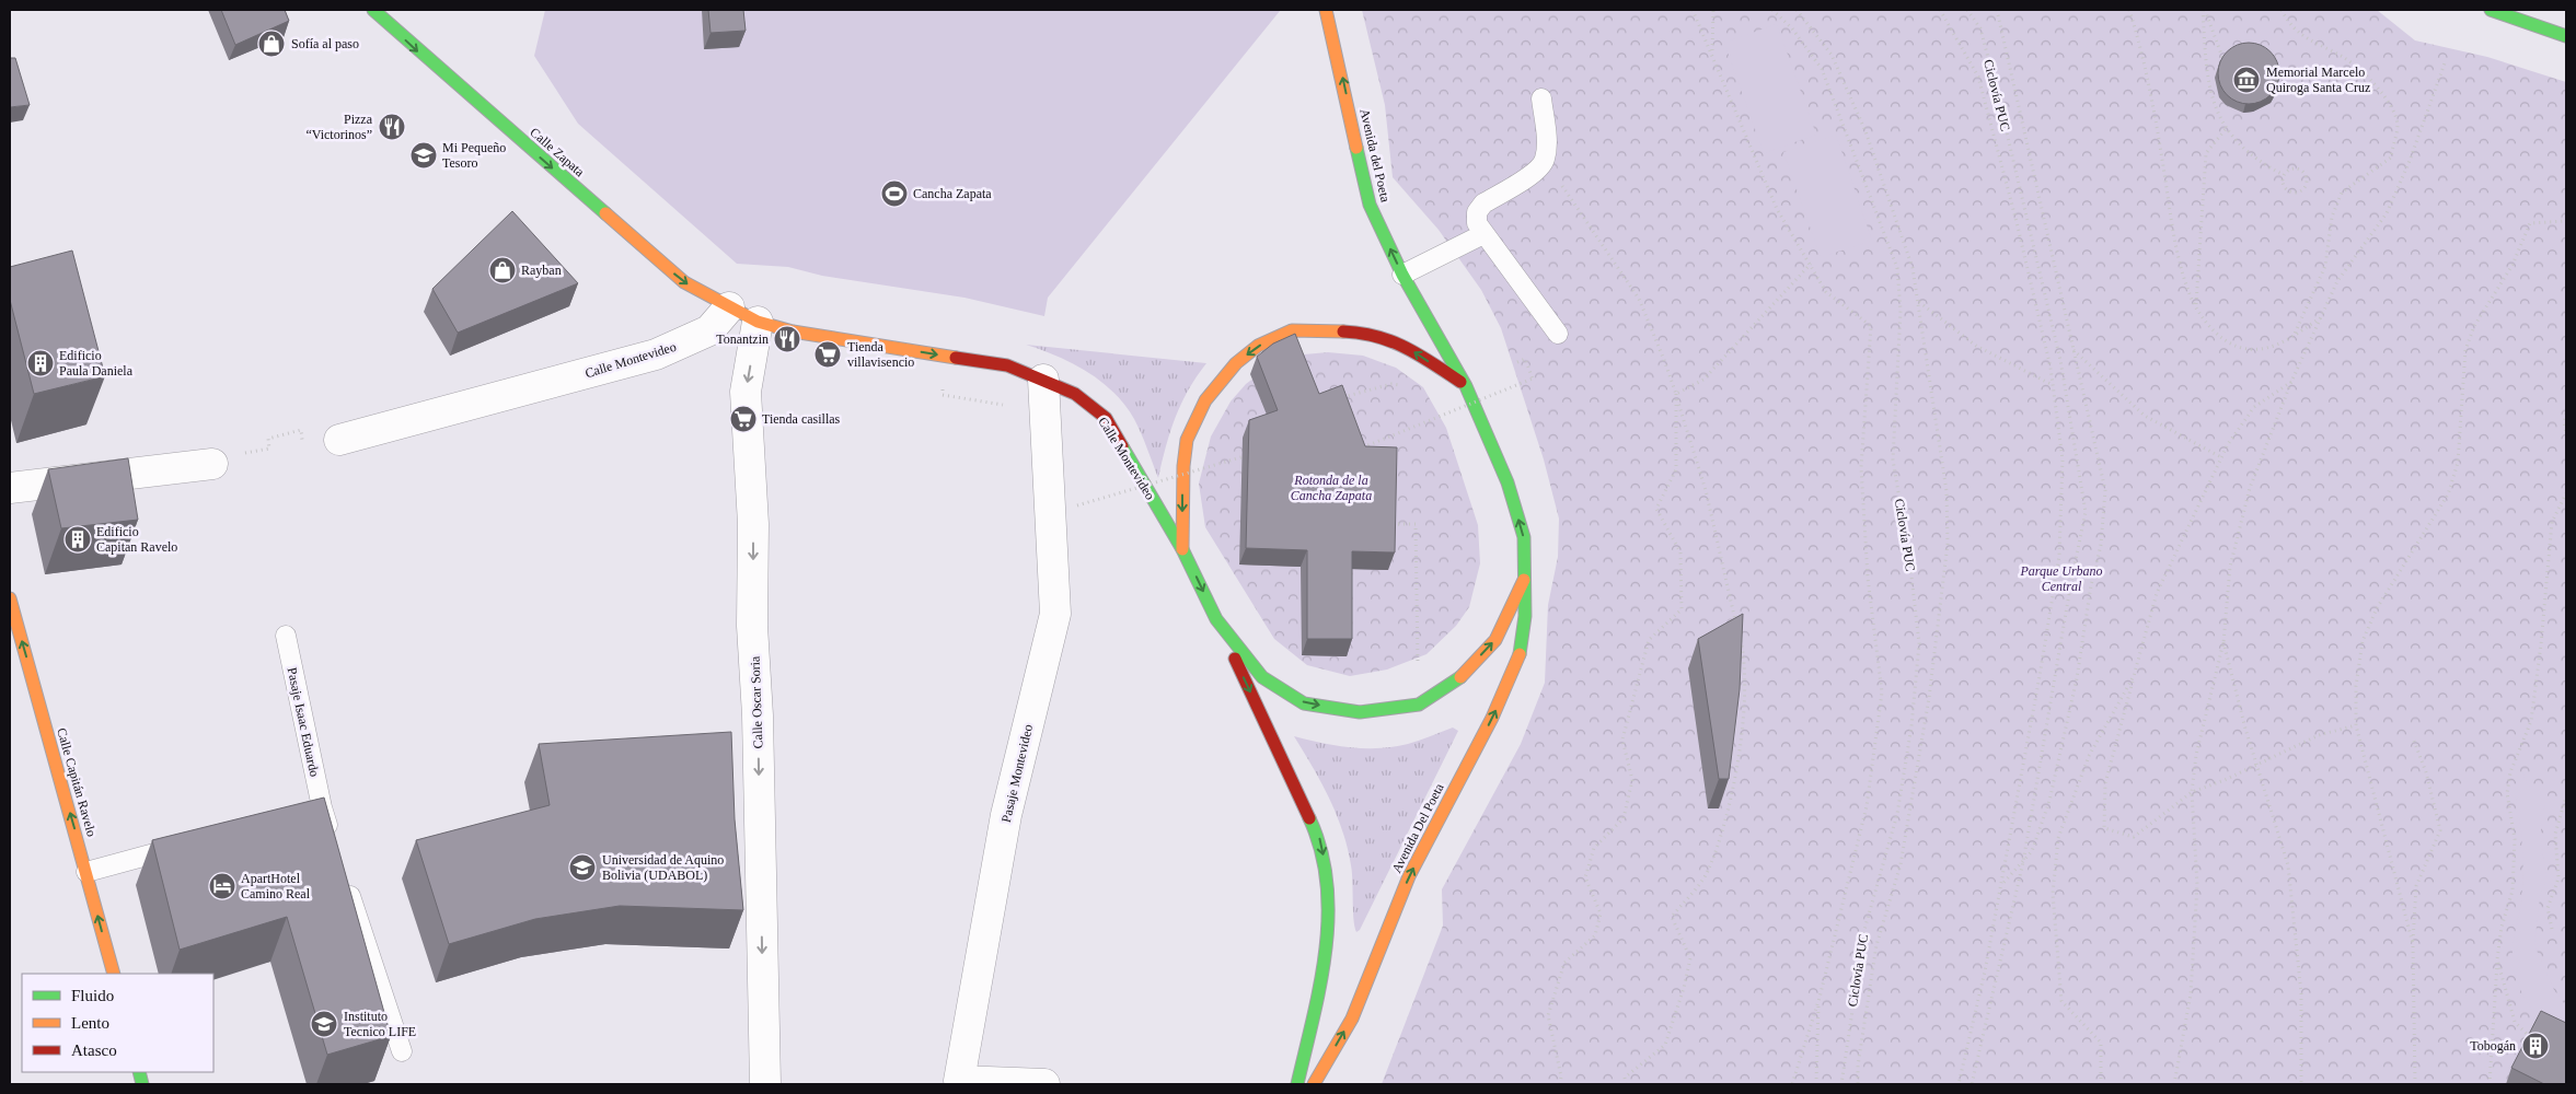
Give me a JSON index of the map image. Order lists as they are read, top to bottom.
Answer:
{
  "streets": {
    "main road": [
      "Calle Zapata",
      "Avenida del Poeta",
      "Calle Montevideo",
      "Calle Capitán Ravelo",
      "Avenida Del Poeta"
    ],
    "street": ["Calle Oscar Soria", "Pasaje Montevideo"],
    "lane": ["Pasaje Isaac Eduardo"],
    "path": ["Ciclovía PUC"]
  },
  "crossings": [
    ["Calle Zapata", "Calle Montevideo"],
    ["Avenida del Poeta", "Avenida Del Poeta"],
    ["Calle Montevideo", "Calle Oscar Soria"],
    ["Calle Montevideo", "Pasaje Montevideo"]
  ],
  "one_way": [
    "Calle Zapata",
    "Avenida del Poeta",
    "Calle Oscar Soria",
    "Calle Capitán Ravelo",
    "Avenida Del Poeta"
  ],
  "parks": ["Rotonda de la Cancha Zapata", "Parque Urbano Central"],
  "places": {
    "shop": ["Sofía al paso", "Rayban"],
    "museum": ["Memorial Marcelo Quiroga Santa Cruz"],
    "restaurant": ["Pizza “Victorinos”", "Tonantzin"],
    "school or university": ["Mi Pequeño Tesoro", "Universidad de Aquino Bolivia (UDABOL)", "Instituto Tecnico LIFE"],
    "sports": ["Cancha Zapata"],
    "supermarket": ["Tienda villavisencio", "Tienda casillas"],
    "building": ["Edificio Paula Daniela", "Edificio Capitan Ravelo", "Tobogán"],
    "hotel": ["ApartHotel Camino Real"]
  },
  "legend": ["Fluido", "Lento", "Atasco"]
}
